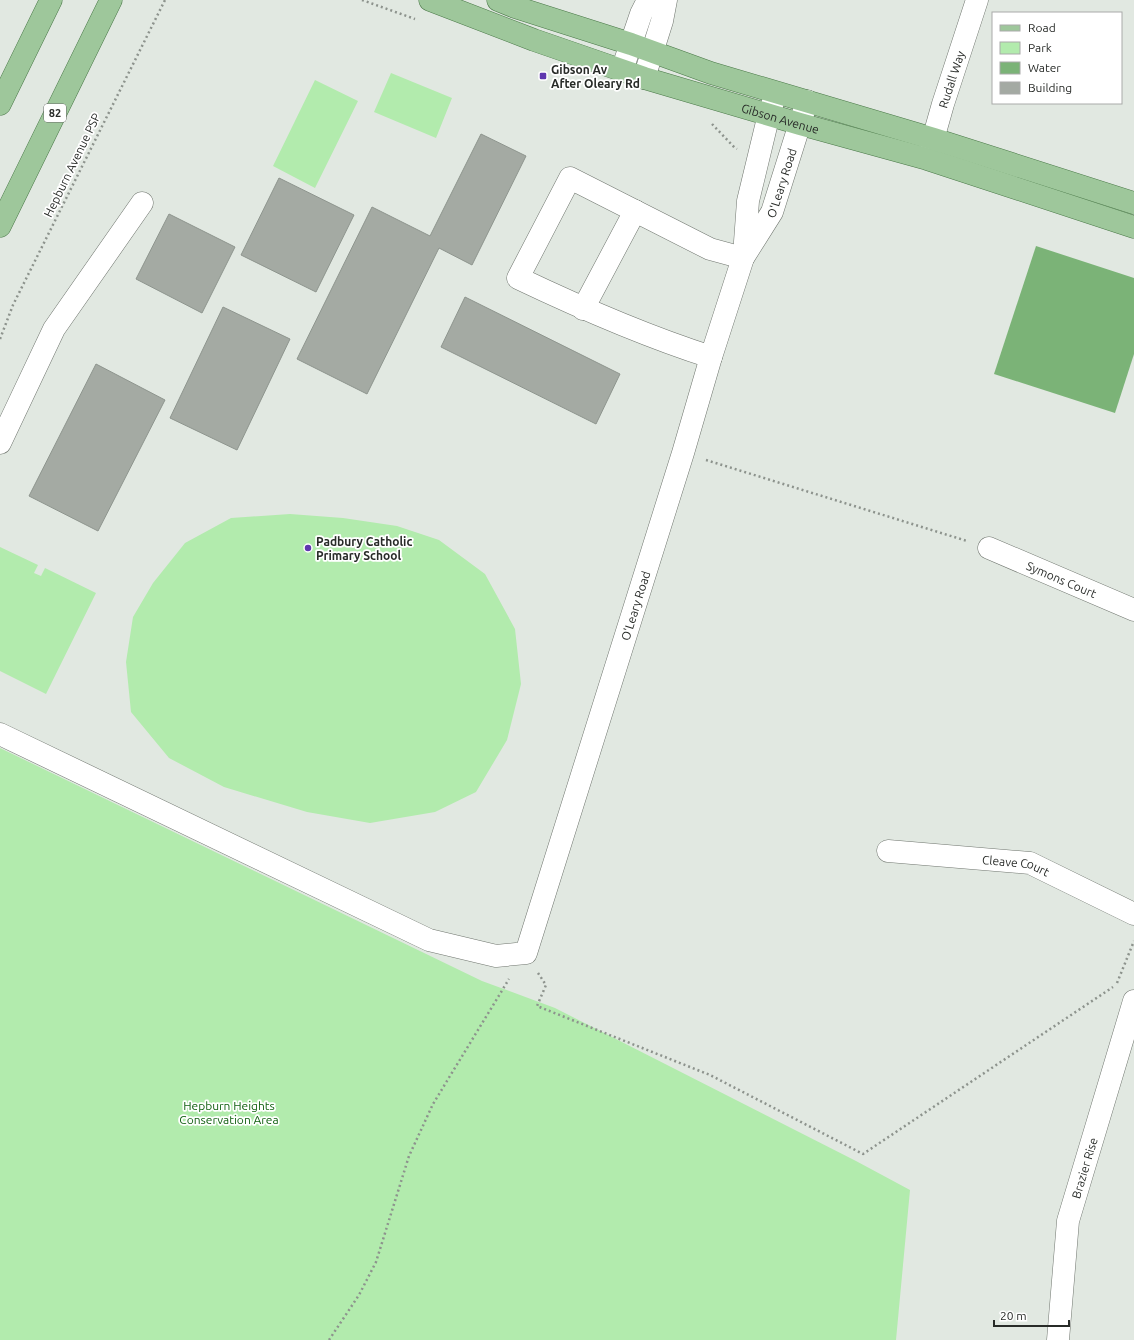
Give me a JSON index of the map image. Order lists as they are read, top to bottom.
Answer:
{
  "streets": {
    "main road": ["82", "Gibson Avenue"],
    "street": [
      "Rudall Way",
      "O'Leary Road",
      "Symons Court",
      "Cleave Court",
      "Brazier Rise"
    ],
    "path": ["Hepburn Avenue PSP"]
  },
  "crossings": [
    ["Rudall Way", "Gibson Avenue"],
    ["Gibson Avenue", "O'Leary Road"]
  ],
  "parks": ["Hepburn Heights Conservation Area"],
  "places": {
    "transit": ["Gibson Av After Oleary Rd"],
    "other": ["Padbury Catholic Primary School"]
  },
  "legend": [
    "Road",
    "Park",
    "Water",
    "Building"
  ],
  "scale_bar": "20 m"
}
